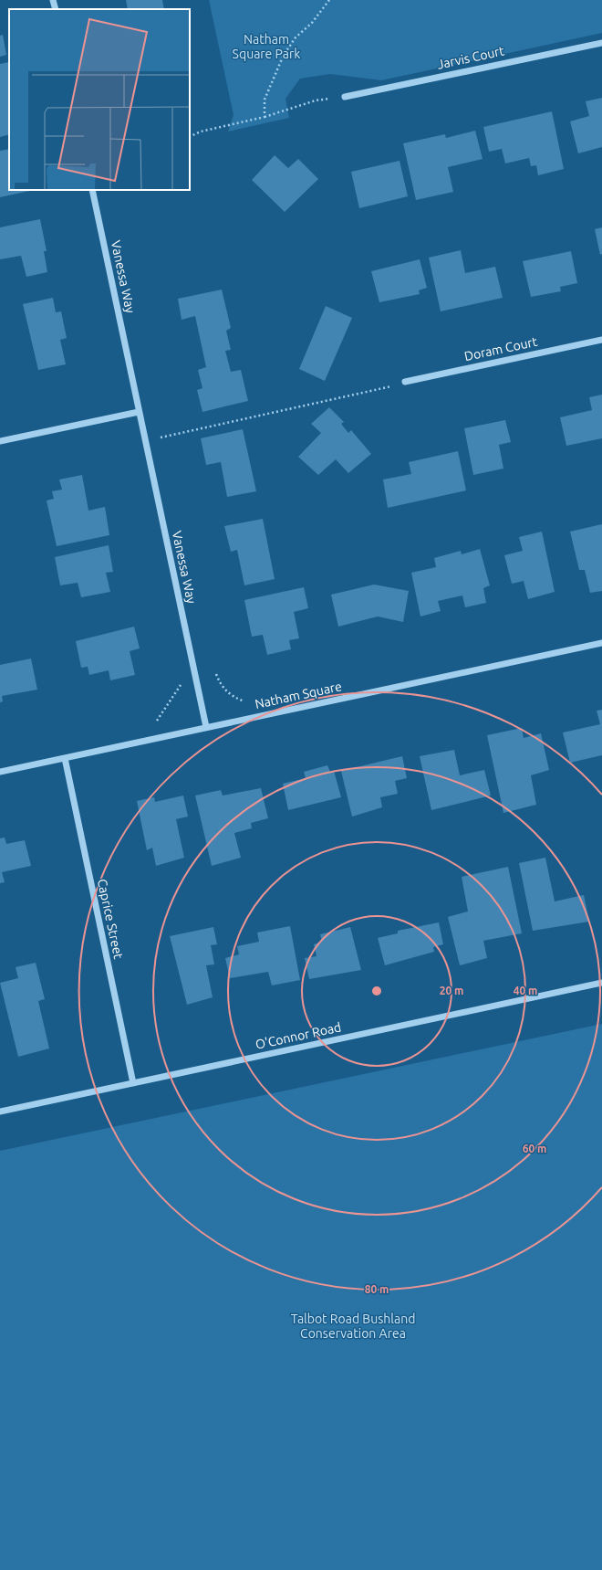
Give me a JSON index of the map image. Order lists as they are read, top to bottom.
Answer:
{
  "streets": {
    "street": [
      "Jarvis Court",
      "Vanessa Way",
      "Doram Court",
      "Natham Square",
      "Caprice Street",
      "O'Connor Road"
    ]
  },
  "crossings": [
    ["Vanessa Way", "Natham Square"],
    ["Natham Square", "Caprice Street"],
    ["Caprice Street", "O'Connor Road"]
  ],
  "parks": ["Natham Square Park", "Talbot Road Bushland Conservation Area"],
  "rings": [
    "20 m",
    "40 m",
    "60 m",
    "80 m"
  ]
}
